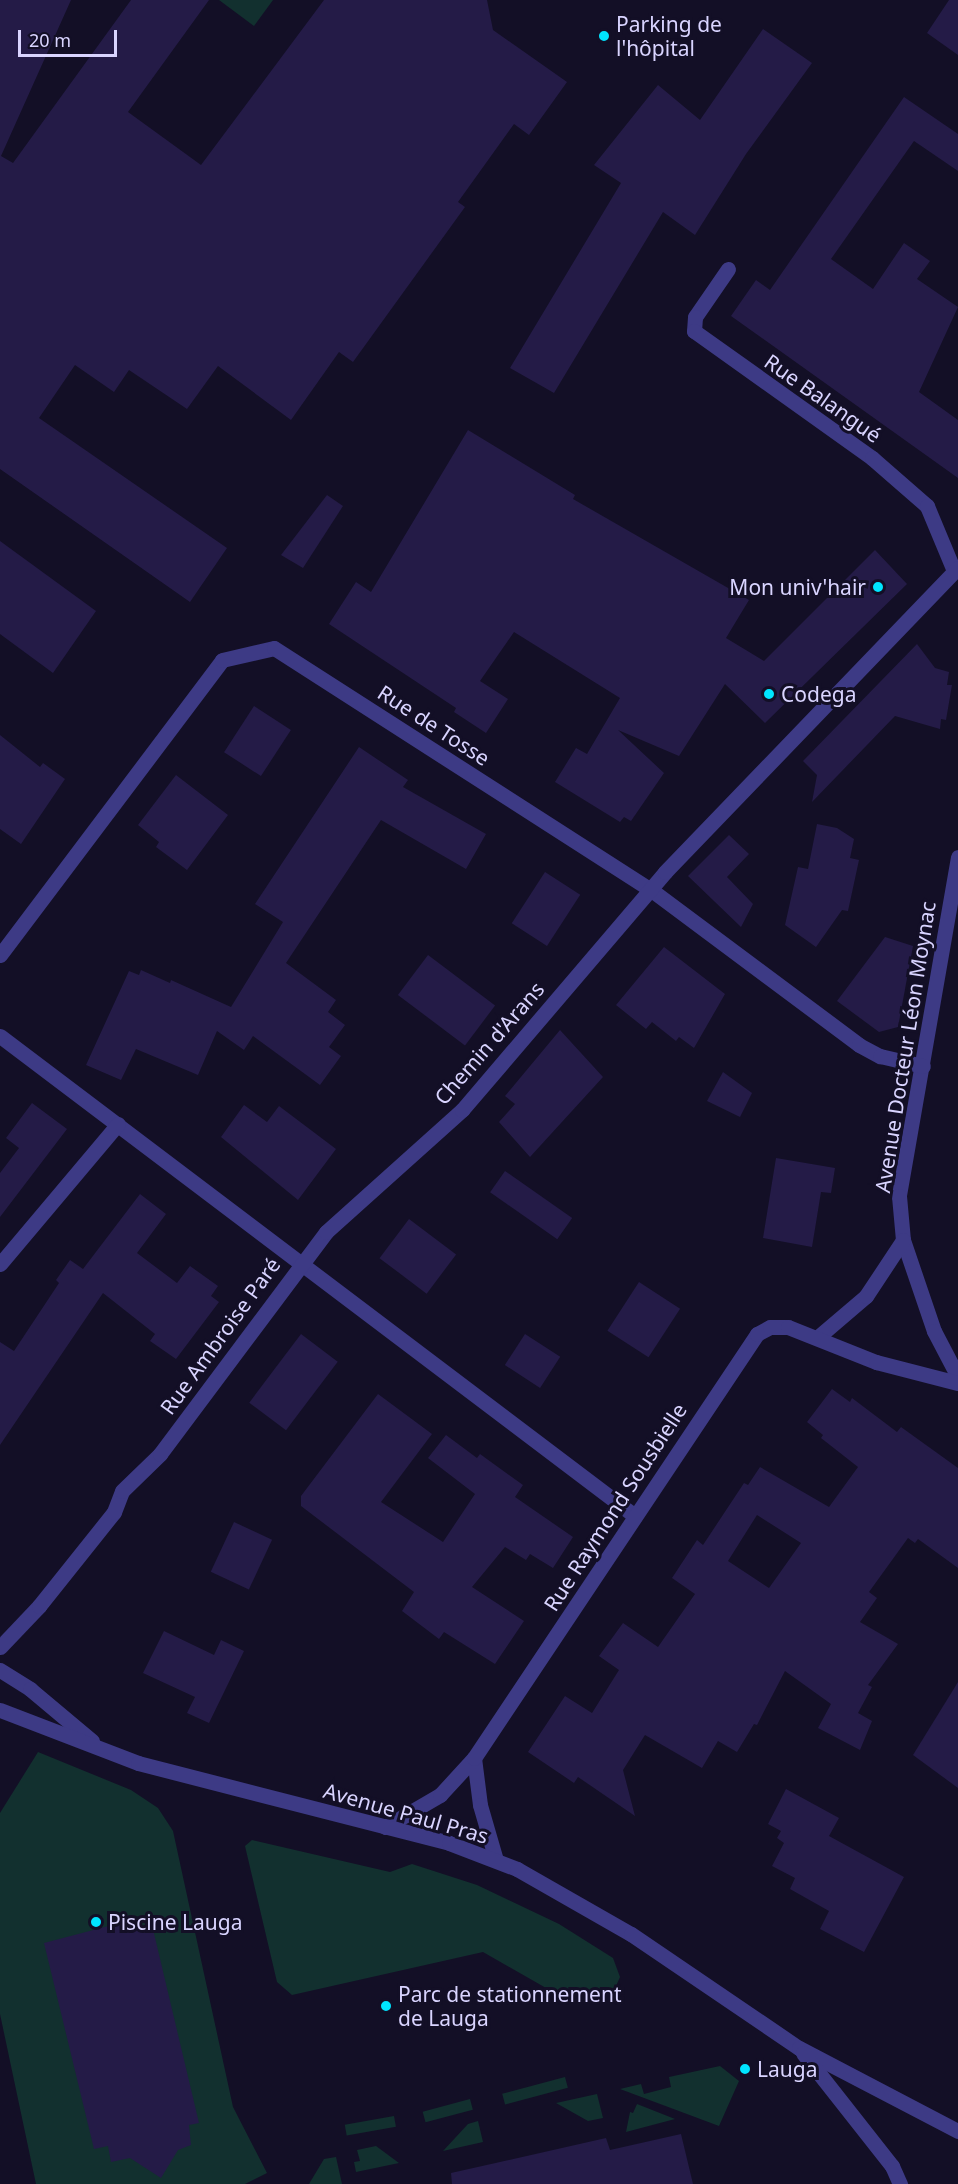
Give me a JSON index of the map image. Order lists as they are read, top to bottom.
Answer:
{
  "streets": {
    "street": [
      "Rue Balangué",
      "Rue de Tosse",
      "Chemin d'Arans",
      "Avenue Docteur Léon Moynac",
      "Rue Ambroise Paré",
      "Rue Raymond Sousbielle",
      "Avenue Paul Pras"
    ]
  },
  "crossings": [
    ["Rue Balangué", "Chemin d'Arans"],
    ["Rue de Tosse", "Chemin d'Arans"],
    ["Rue de Tosse", "Avenue Docteur Léon Moynac"],
    ["Chemin d'Arans", "Rue Ambroise Paré"],
    ["Rue Ambroise Paré", "Rue Raymond Sousbielle"],
    ["Rue Raymond Sousbielle", "Avenue Paul Pras"]
  ],
  "places": [
    "Parking de l'hôpital",
    "Mon univ'hair",
    "Codega",
    "Piscine Lauga",
    "Parc de stationnement de Lauga",
    "Lauga"
  ],
  "scale_bar": "20 m"
}
